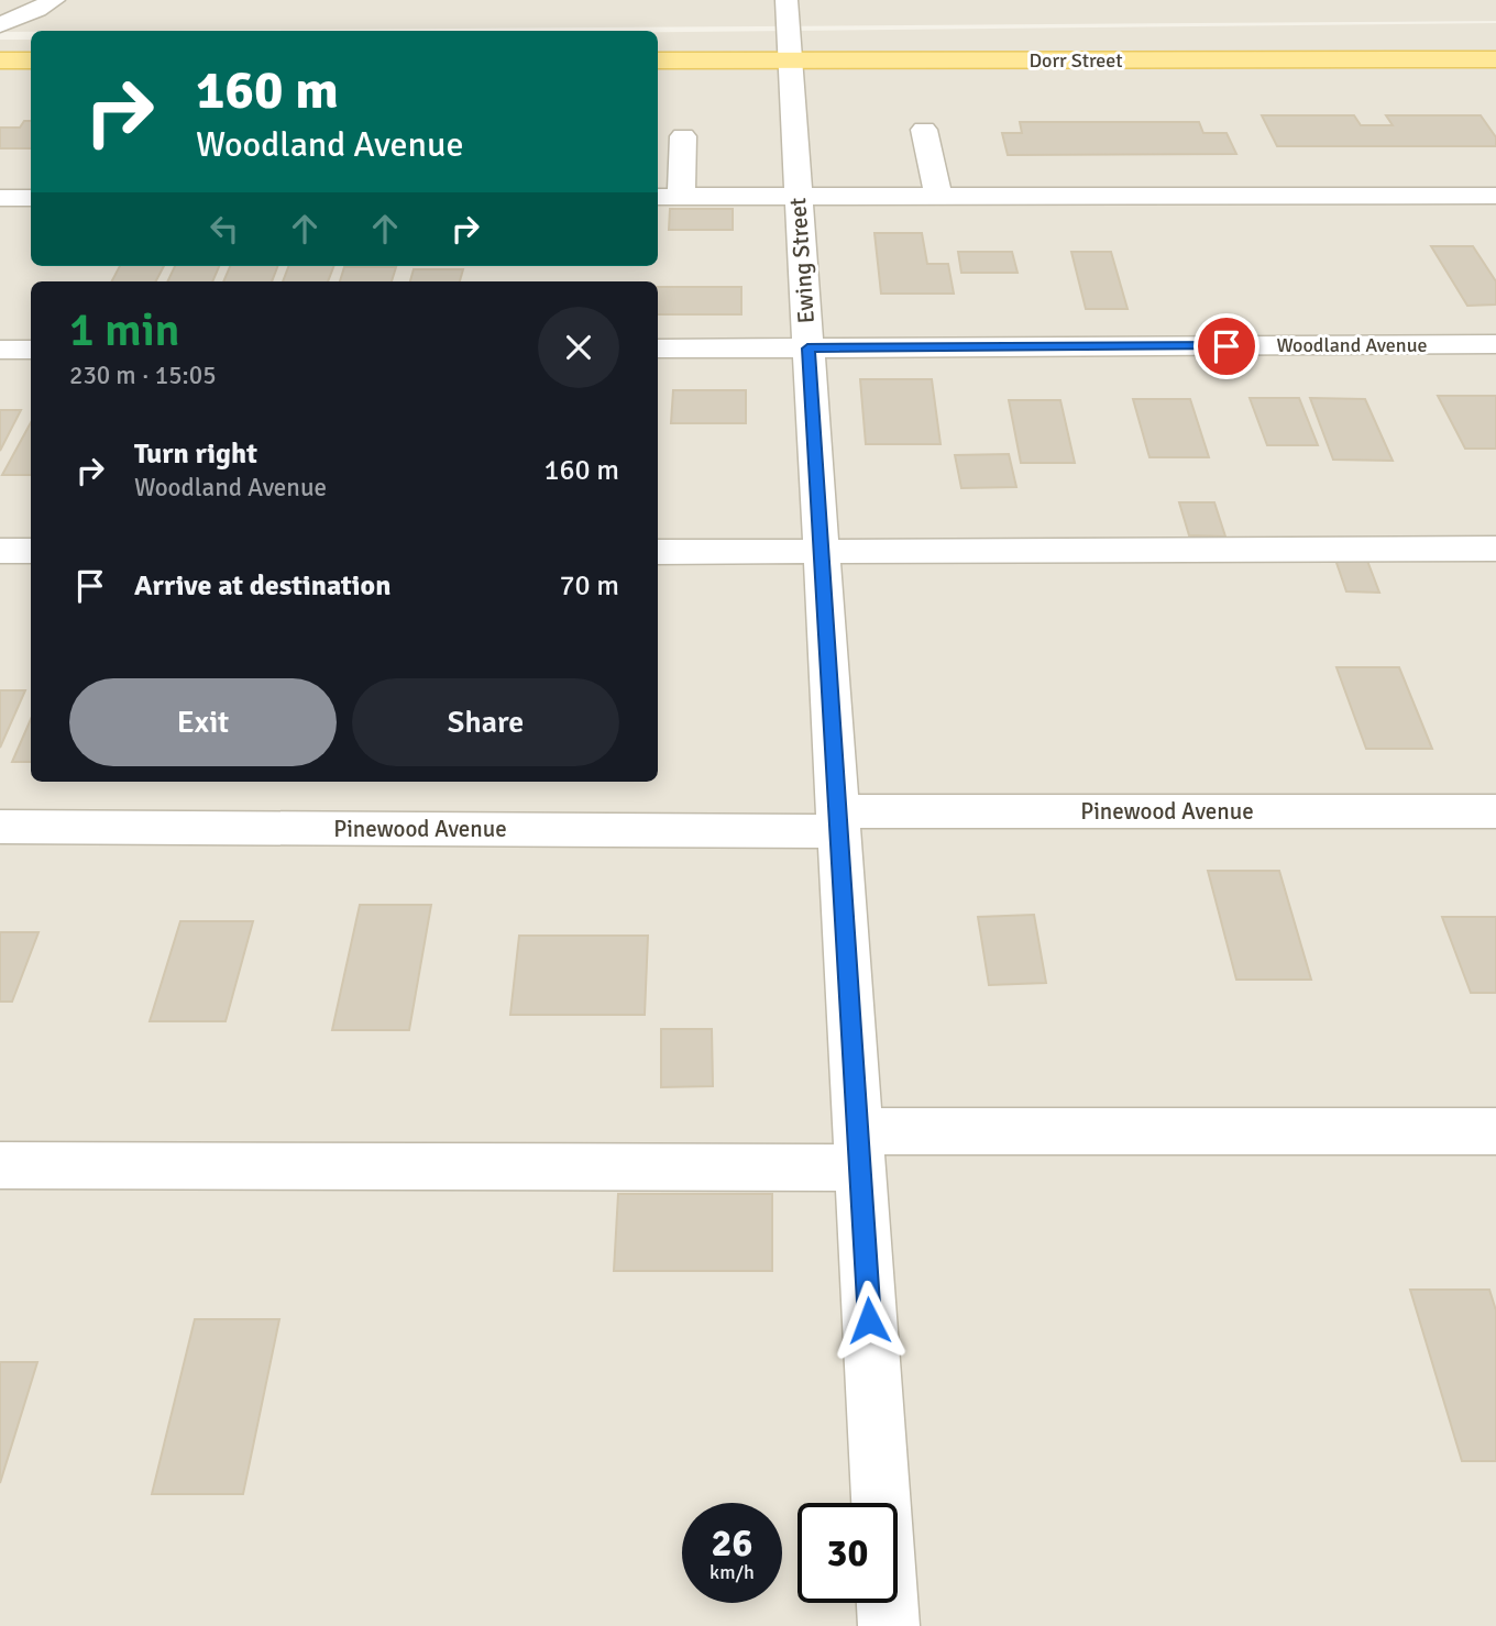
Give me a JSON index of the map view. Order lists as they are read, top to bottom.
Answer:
{
  "streets": {
    "main road": ["Dorr Street"],
    "street": ["Ewing Street", "Woodland Avenue", "Pinewood Avenue"]
  },
  "crossings": [
    ["Dorr Street", "Ewing Street"],
    ["Ewing Street", "Woodland Avenue"],
    ["Ewing Street", "Pinewood Avenue"]
  ],
  "page": {
    "turn": ["160 m", "Woodland Avenue"],
    "heading": ["1 min", "230 m · 15:05"],
    "list": [
      {
        "name": "Turn right",
        "note": "Woodland Avenue",
        "value": "160 m"
      },
      {
        "name": "Arrive at destination",
        "value": "70 m"
      }
    ],
    "buttons": ["Exit", "Share"],
    "speed": "26 km/h",
    "limit": "30"
  }
}
